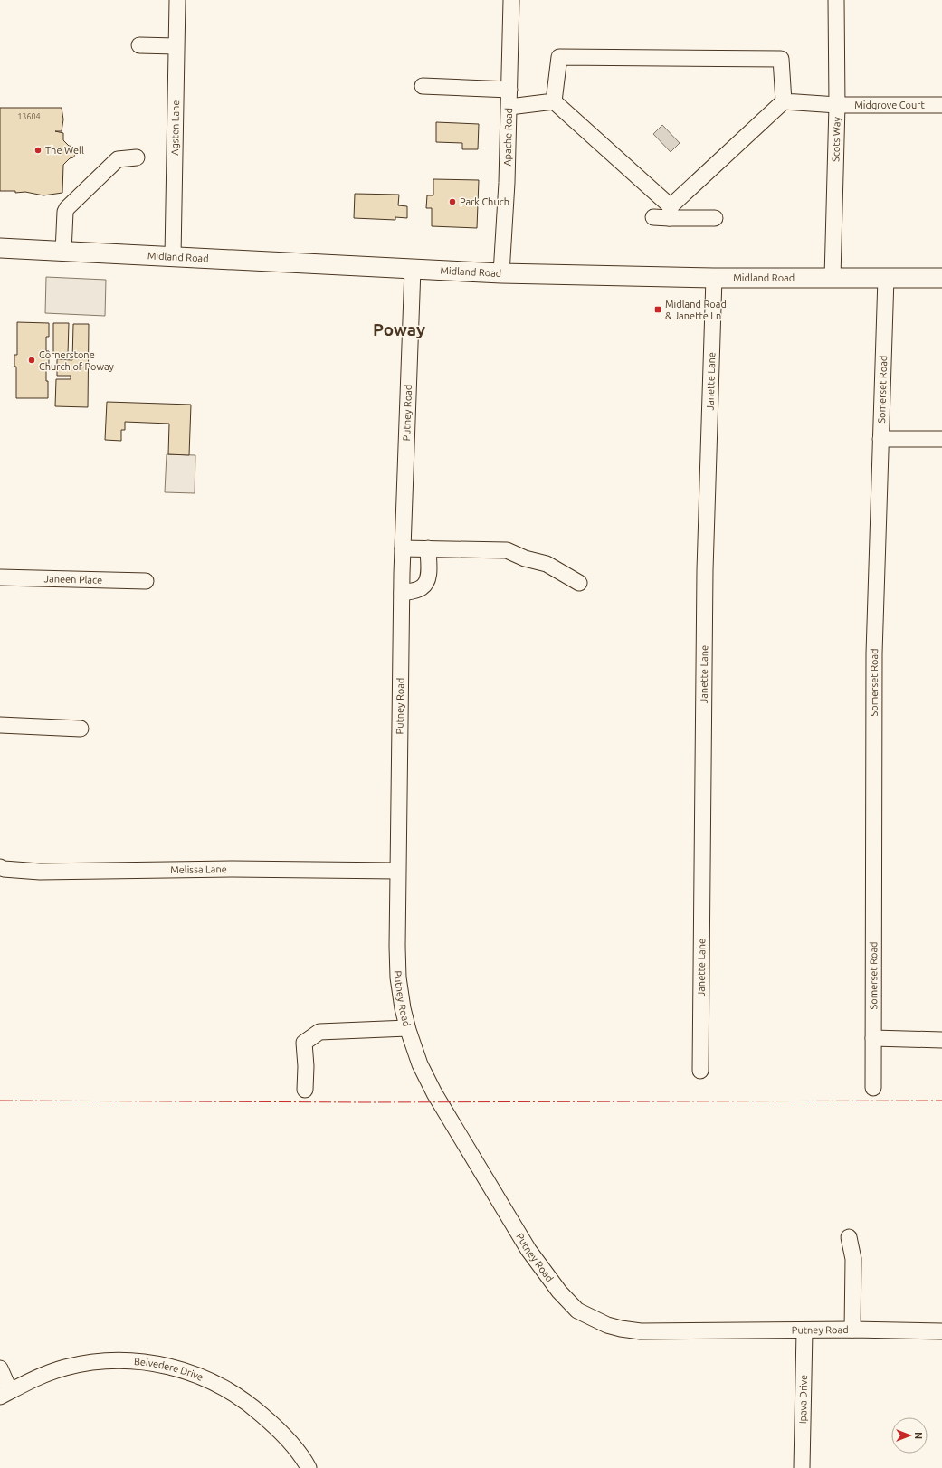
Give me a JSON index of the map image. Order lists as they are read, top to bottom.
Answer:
{
  "streets": {
    "main road": ["Midland Road"],
    "street": [
      "Midgrove Court",
      "Agsten Lane",
      "Apache Road",
      "Scots Way",
      "Janette Lane",
      "Somerset Road",
      "Putney Road",
      "Janeen Place",
      "Melissa Lane",
      "Belvedere Drive",
      "Ipava Drive"
    ]
  },
  "crossings": [
    ["Midgrove Court", "Scots Way"],
    ["Agsten Lane", "Midland Road"],
    ["Apache Road", "Midland Road"],
    ["Scots Way", "Midland Road"],
    ["Midland Road", "Janette Lane"],
    ["Midland Road", "Somerset Road"],
    ["Midland Road", "Putney Road"],
    ["Putney Road", "Melissa Lane"],
    ["Putney Road", "Ipava Drive"]
  ],
  "districts": ["Poway"],
  "places": {
    "other": ["The Well", "Park Chuch", "Cornerstone Church of Poway"],
    "transit": ["Midland Road & Janette Ln"]
  },
  "house_numbers": ["13604"],
  "north": "right"
}
